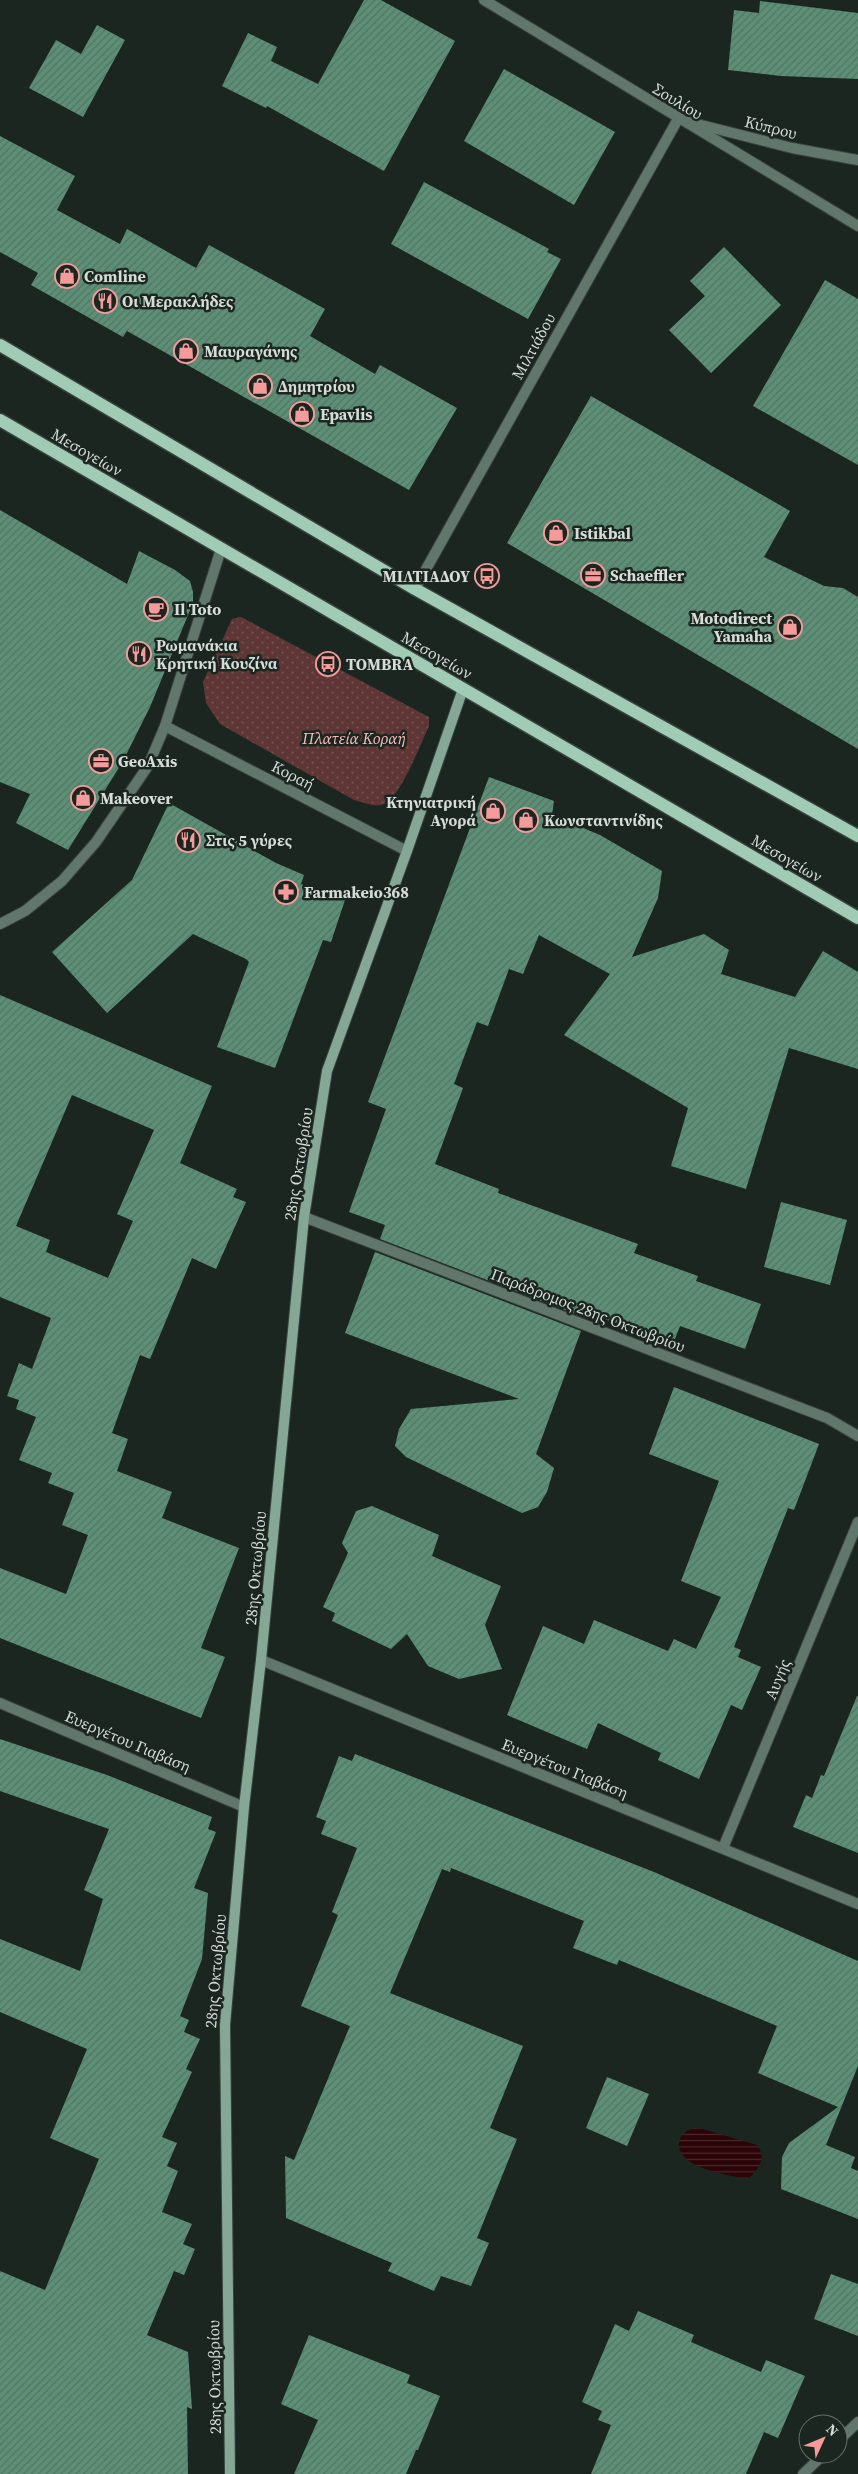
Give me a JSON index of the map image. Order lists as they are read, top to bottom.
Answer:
{
  "streets": {
    "main road": ["Μεσογείων"],
    "street": [
      "Σουλίου",
      "Κύπρου",
      "Μιλτιάδου",
      "Κοραή",
      "28ης Οκτωβρίου",
      "Παράδρομος 28ης Οκτωβρίου",
      "Αυγής",
      "Ευεργέτου Γιαβάση"
    ]
  },
  "crossings": [
    ["Σουλίου", "Κύπρου"],
    ["Σουλίου", "Μιλτιάδου"],
    ["Κύπρου", "Μιλτιάδου"],
    ["Μεσογείων", "28ης Οκτωβρίου"],
    ["Κοραή", "28ης Οκτωβρίου"],
    ["28ης Οκτωβρίου", "Παράδρομος 28ης Οκτωβρίου"],
    ["28ης Οκτωβρίου", "Ευεργέτου Γιαβάση"],
    ["Αυγής", "Ευεργέτου Γιαβάση"]
  ],
  "parks": ["Πλατεία Κοραή"],
  "places": {
    "shop": [
      "Comline",
      "Μαυραγάνης",
      "Δημητρίου",
      "Epavlis",
      "Istikbal",
      "Motodirect Yamaha",
      "Makeover",
      "Κτηνιατρική Αγορά",
      "Κωνσταντινίδης"
    ],
    "restaurant": ["Οι Μερακλήδες", "Ρωμανάκια Κρητική Κουζίνα", "Στις 5 γύρες"],
    "office": ["Schaeffler", "GeoAxis"],
    "bus stop": ["ΜΙΛΤΙΑΔΟΥ", "TOMBRA"],
    "cafe": ["Il Toto"],
    "pharmacy": ["Farmakeio368"]
  },
  "north": "top right"
}
